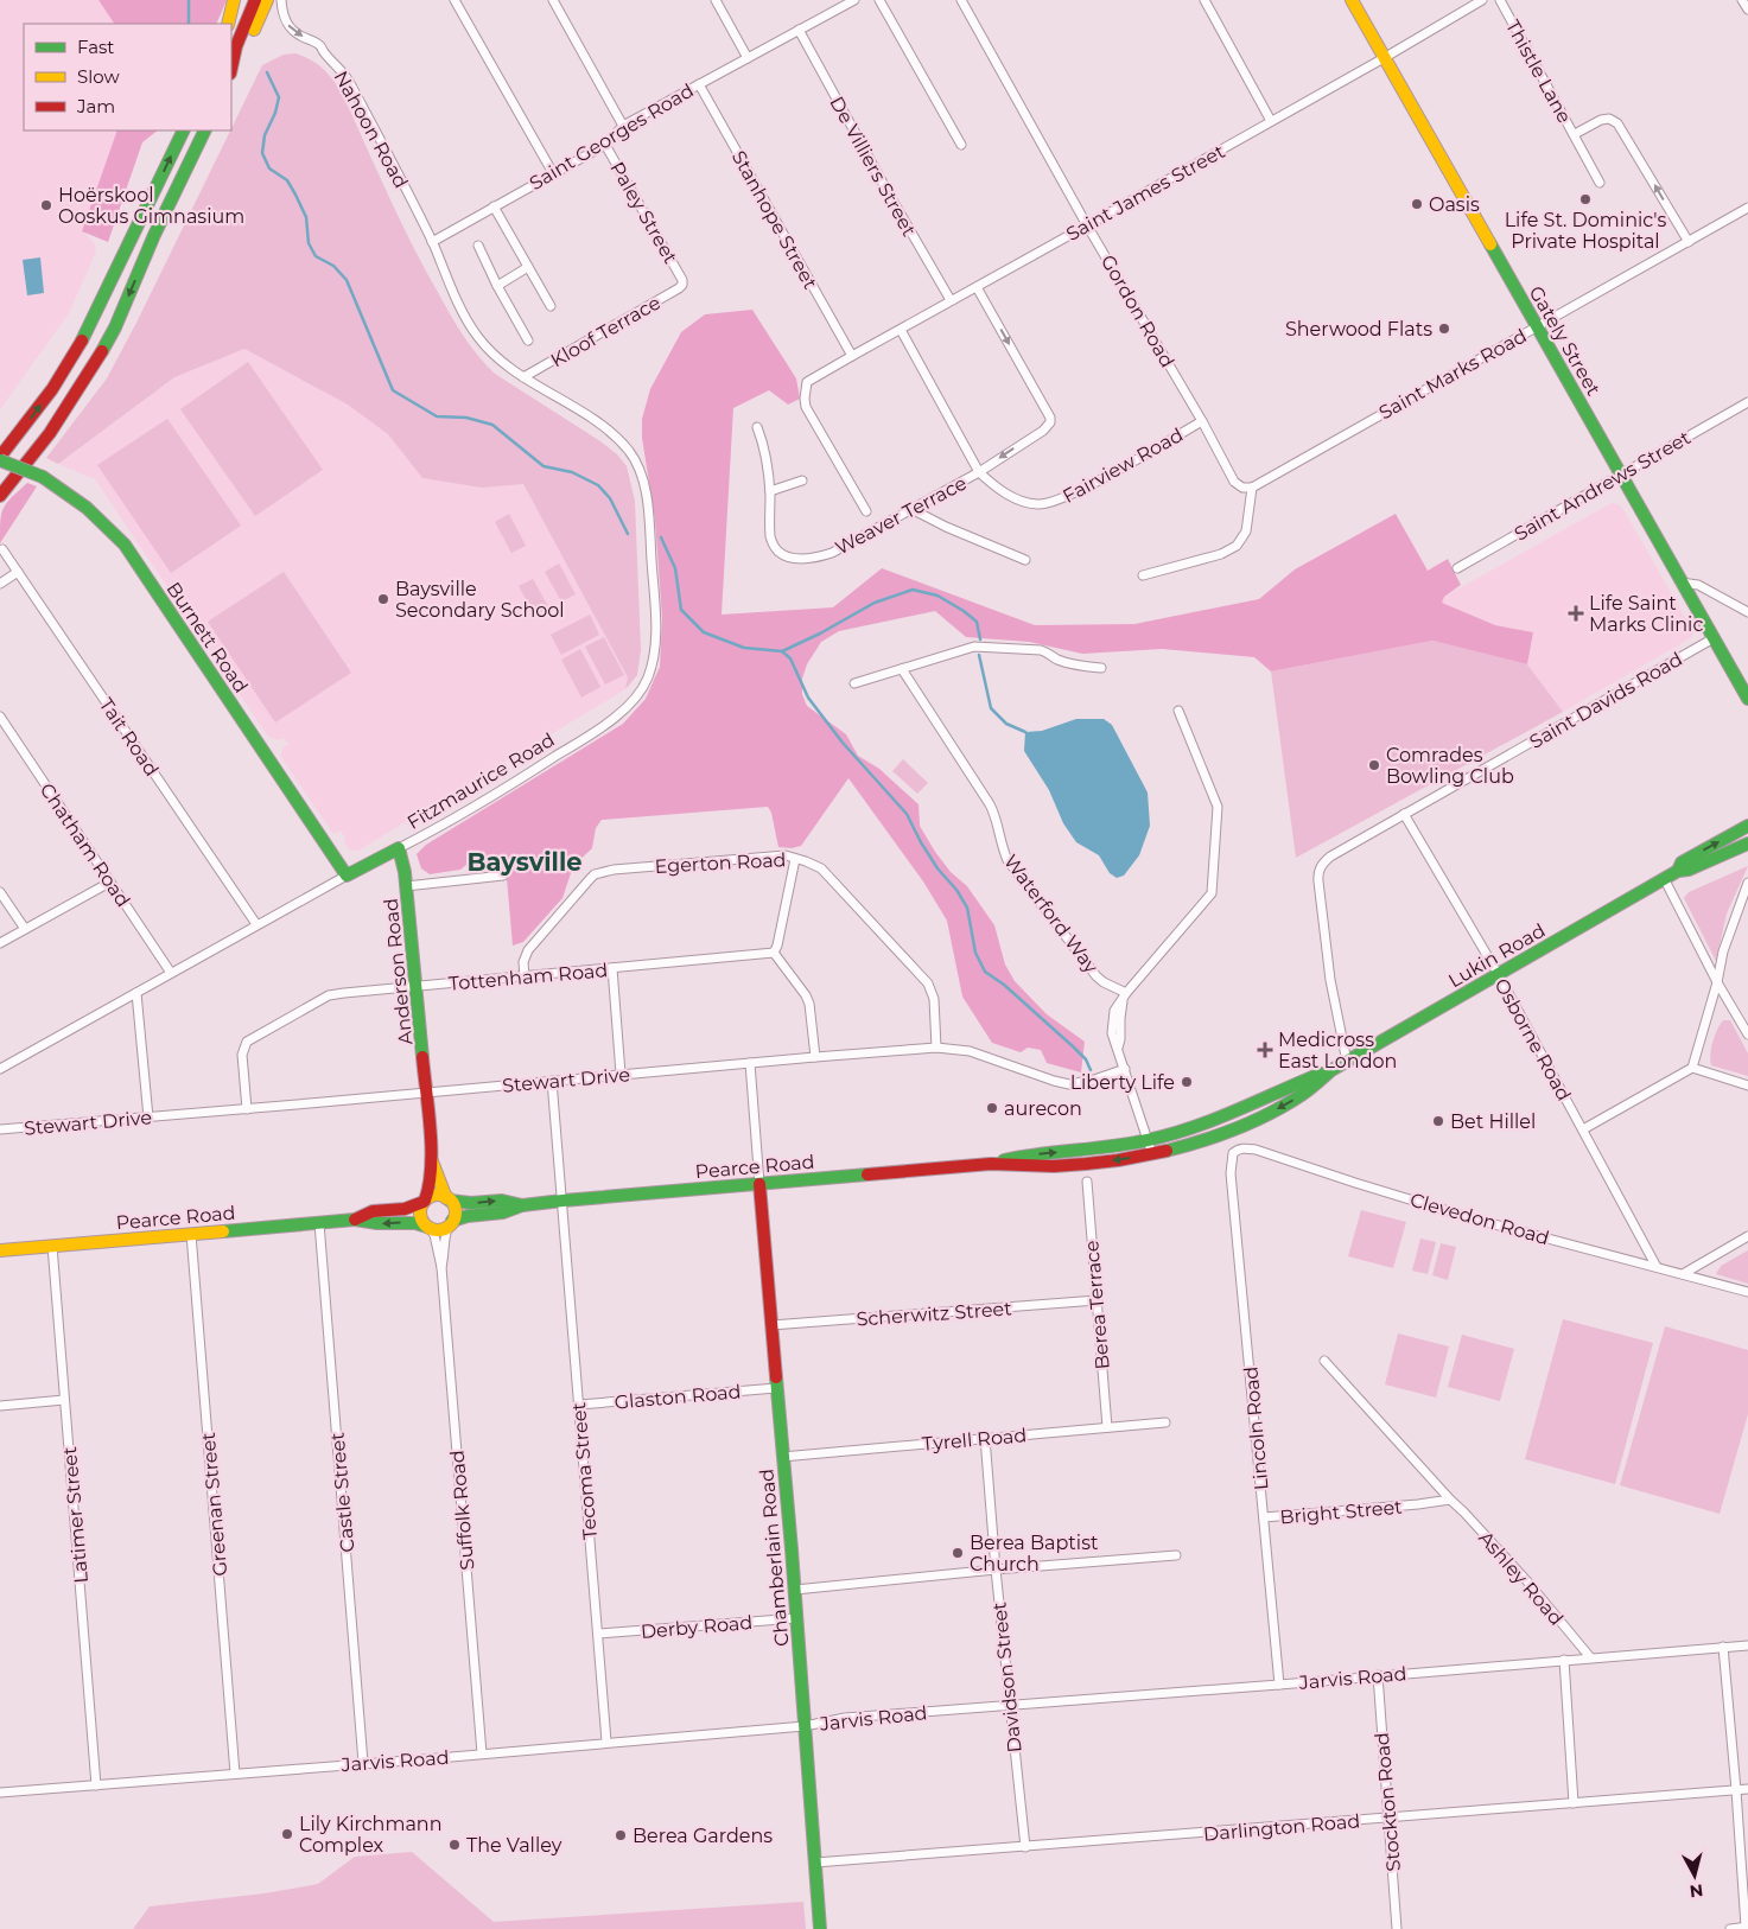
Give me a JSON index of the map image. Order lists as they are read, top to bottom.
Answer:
{
  "streets": {
    "main road": [
      "Gately Street",
      "Burnett Road",
      "Fitzmaurice Road",
      "Lukin Road",
      "Anderson Road",
      "Pearce Road",
      "Chamberlain Road"
    ],
    "street": [
      "Thistle Lane",
      "Nahoon Road",
      "Saint Georges Road",
      "De Villiers Street",
      "Saint James Street",
      "Paley Street",
      "Stanhope Street",
      "Gordon Road",
      "Kloof Terrace",
      "Saint Marks Road",
      "Fairview Road",
      "Saint Andrews Street",
      "Weaver Terrace",
      "Saint Davids Road",
      "Tait Road",
      "Chatham Road",
      "Egerton Road",
      "Waterford Way",
      "Tottenham Road",
      "Osborne Road",
      "Stewart Drive",
      "Clevedon Road",
      "Berea Terrace",
      "Scherwitz Street",
      "Glaston Road",
      "Lincoln Road",
      "Tyrell Road",
      "Tecoma Street",
      "Castle Street",
      "Greenan Street",
      "Suffolk Road",
      "Bright Street",
      "Latimer Street",
      "Ashley Road",
      "Derby Road",
      "Davidson Street",
      "Jarvis Road",
      "Stockton Road",
      "Darlington Road"
    ]
  },
  "crossings": [
    ["Thistle Lane", "Saint Marks Road"],
    ["Nahoon Road", "Saint Georges Road"],
    ["Nahoon Road", "Kloof Terrace"],
    ["Nahoon Road", "Fitzmaurice Road"],
    ["Saint Georges Road", "De Villiers Street"],
    ["Saint Georges Road", "Paley Street"],
    ["Saint Georges Road", "Stanhope Street"],
    ["De Villiers Street", "Saint James Street"],
    ["Saint James Street", "Stanhope Street"],
    ["Saint James Street", "Gordon Road"],
    ["Saint James Street", "Gately Street"],
    ["Saint James Street", "Weaver Terrace"],
    ["Paley Street", "Kloof Terrace"],
    ["Gordon Road", "Saint Marks Road"],
    ["Gordon Road", "Fairview Road"],
    ["Kloof Terrace", "Fitzmaurice Road"],
    ["Gately Street", "Saint Marks Road"],
    ["Gately Street", "Saint Andrews Street"],
    ["Gately Street", "Saint Davids Road"],
    ["Fairview Road", "Weaver Terrace"],
    ["Burnett Road", "Fitzmaurice Road"],
    ["Saint Davids Road", "Lukin Road"],
    ["Saint Davids Road", "Osborne Road"],
    ["Tait Road", "Fitzmaurice Road"],
    ["Fitzmaurice Road", "Chatham Road"],
    ["Fitzmaurice Road", "Anderson Road"],
    ["Egerton Road", "Tottenham Road"],
    ["Egerton Road", "Stewart Drive"],
    ["Lukin Road", "Osborne Road"],
    ["Lukin Road", "Pearce Road"],
    ["Anderson Road", "Tottenham Road"],
    ["Anderson Road", "Stewart Drive"],
    ["Tottenham Road", "Stewart Drive"],
    ["Osborne Road", "Clevedon Road"],
    ["Stewart Drive", "Tecoma Street"],
    ["Pearce Road", "Tecoma Street"],
    ["Pearce Road", "Castle Street"],
    ["Pearce Road", "Greenan Street"],
    ["Pearce Road", "Suffolk Road"],
    ["Pearce Road", "Latimer Street"],
    ["Pearce Road", "Chamberlain Road"],
    ["Clevedon Road", "Lincoln Road"],
    ["Berea Terrace", "Scherwitz Street"],
    ["Berea Terrace", "Tyrell Road"],
    ["Scherwitz Street", "Chamberlain Road"],
    ["Glaston Road", "Tecoma Street"],
    ["Glaston Road", "Chamberlain Road"],
    ["Lincoln Road", "Bright Street"],
    ["Lincoln Road", "Jarvis Road"],
    ["Tyrell Road", "Chamberlain Road"],
    ["Tyrell Road", "Davidson Street"],
    ["Tecoma Street", "Derby Road"],
    ["Tecoma Street", "Jarvis Road"],
    ["Castle Street", "Jarvis Road"],
    ["Greenan Street", "Jarvis Road"],
    ["Suffolk Road", "Jarvis Road"],
    ["Bright Street", "Ashley Road"],
    ["Latimer Street", "Jarvis Road"],
    ["Chamberlain Road", "Derby Road"],
    ["Chamberlain Road", "Jarvis Road"],
    ["Chamberlain Road", "Darlington Road"],
    ["Ashley Road", "Jarvis Road"],
    ["Davidson Street", "Jarvis Road"],
    ["Davidson Street", "Darlington Road"],
    ["Jarvis Road", "Stockton Road"],
    ["Stockton Road", "Darlington Road"]
  ],
  "one_way": ["Thistle Lane", "Nahoon Road"],
  "districts": ["Baysville"],
  "places": {
    "other": [
      "Life St. Dominic's Private Hospital",
      "Oasis",
      "Hoërskool Ooskus Gimnasium",
      "Sherwood Flats",
      "Baysville Secondary School",
      "Comrades Bowling Club",
      "Liberty Life",
      "aurecon",
      "Bet Hillel",
      "Berea Baptist Church",
      "Lily Kirchmann Complex",
      "Berea Gardens",
      "The Valley"
    ],
    "health": ["Life Saint Marks Clinic", "Medicross East London"]
  },
  "legend": ["Fast", "Slow", "Jam"],
  "north": "bottom"
}
